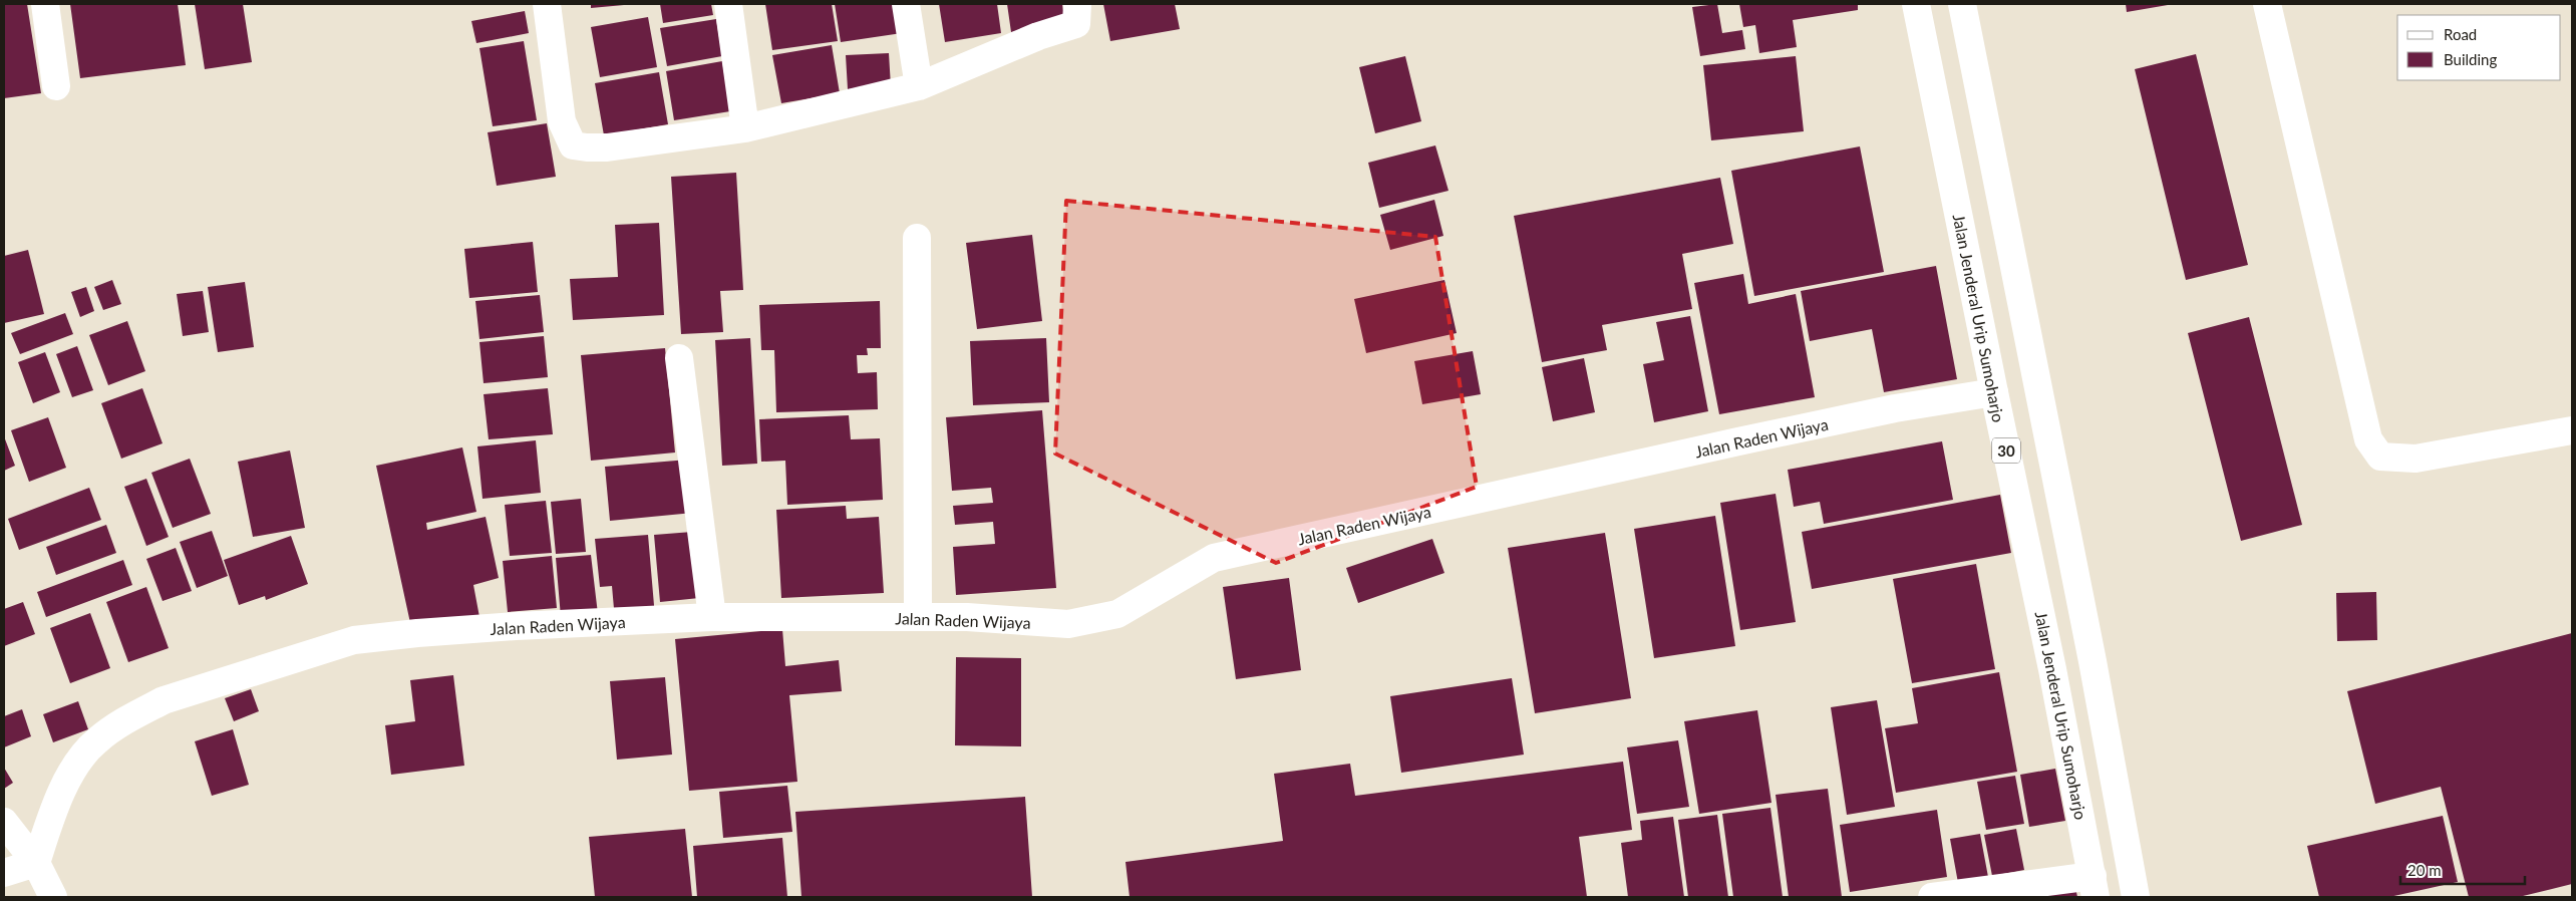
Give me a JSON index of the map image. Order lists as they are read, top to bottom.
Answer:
{
  "streets": {
    "main road": ["Jalan Jenderal Urip Sumoharjo", "Jalan Raden Wijaya", "30"]
  },
  "crossings": [
    ["Jalan Jenderal Urip Sumoharjo", "Jalan Raden Wijaya"]
  ],
  "legend": ["Road", "Building"],
  "scale_bar": "20 m"
}
